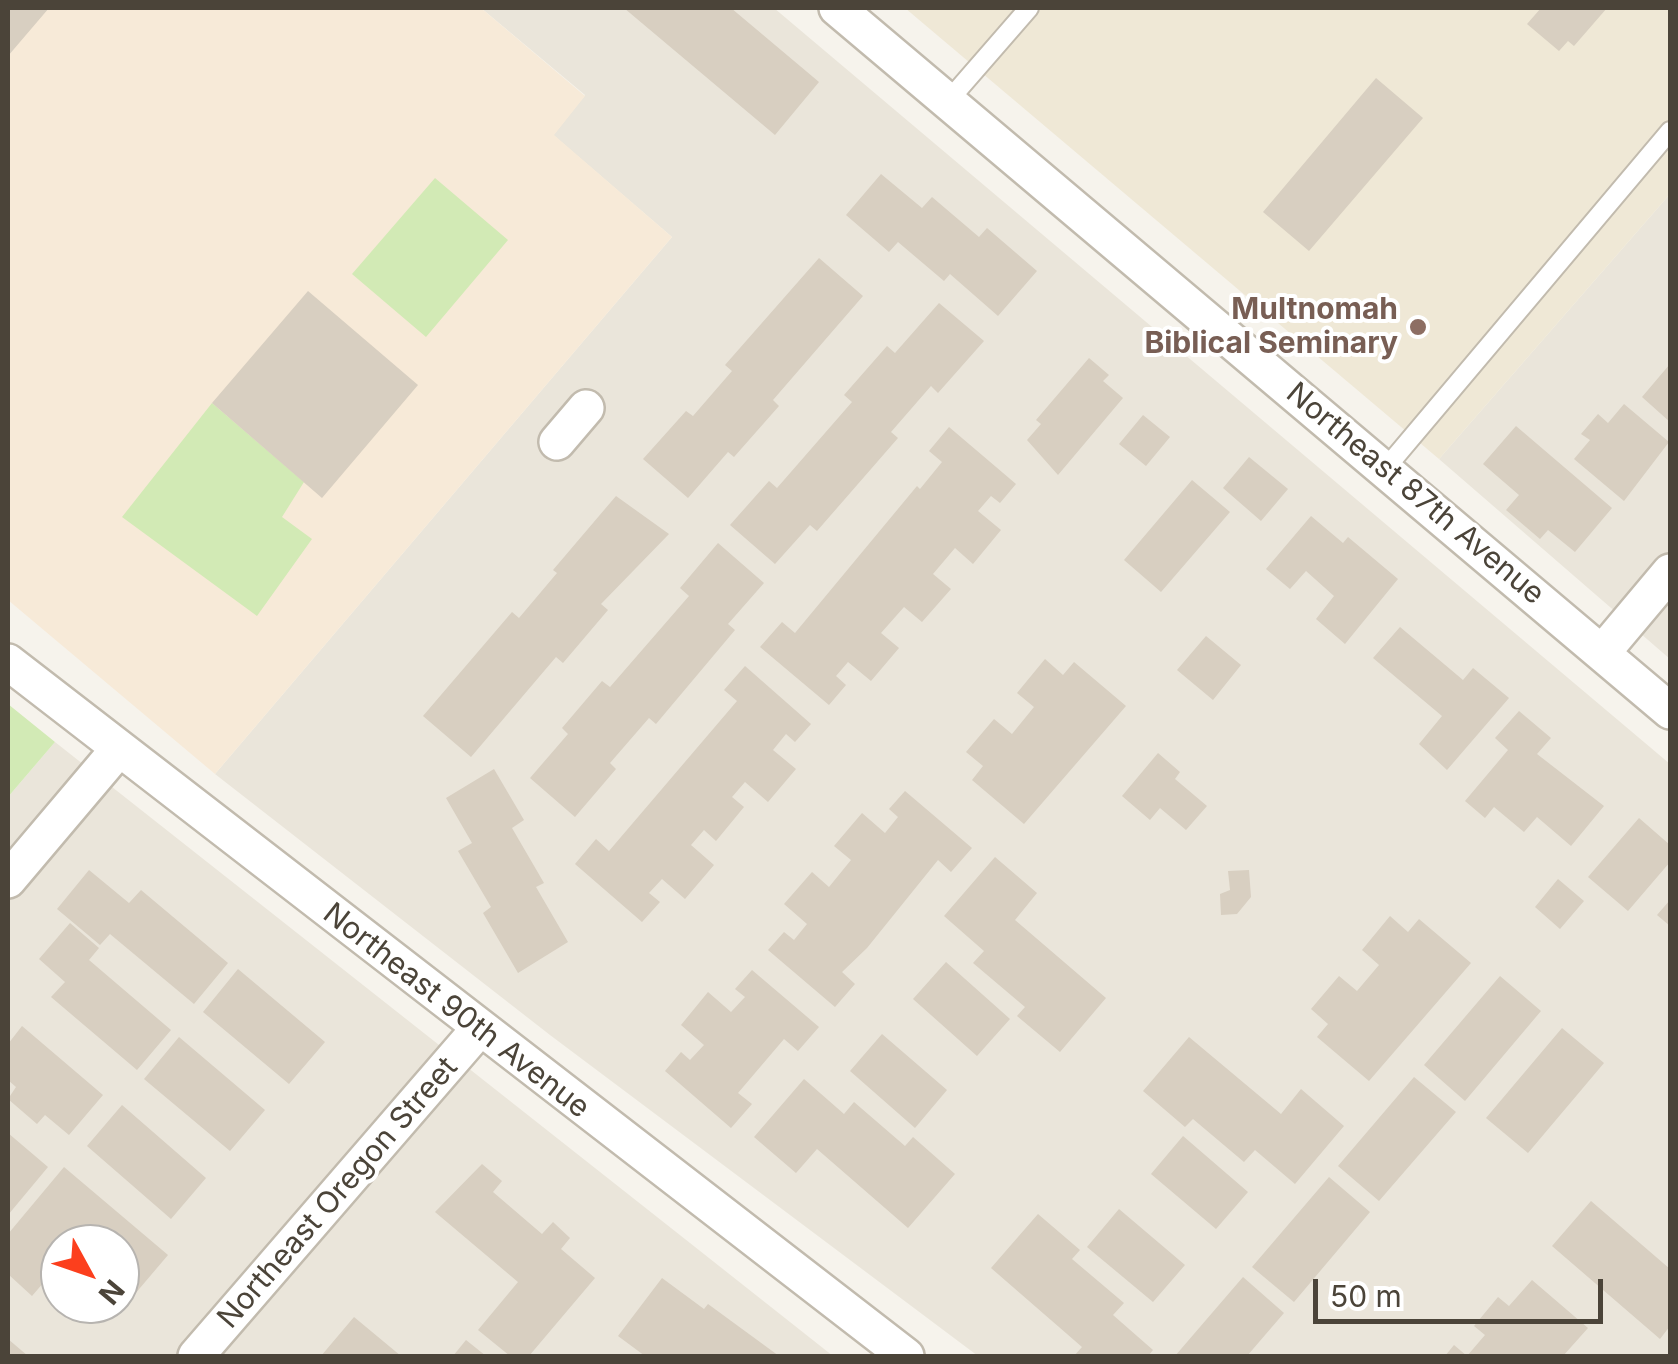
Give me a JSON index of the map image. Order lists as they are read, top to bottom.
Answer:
{
  "streets": {
    "street": ["Northeast 87th Avenue", "Northeast 90th Avenue", "Northeast Oregon Street"]
  },
  "crossings": [
    ["Northeast 90th Avenue", "Northeast Oregon Street"]
  ],
  "places": ["Multnomah Biblical Seminary"],
  "scale_bar": "50 m",
  "north": "bottom right"
}
